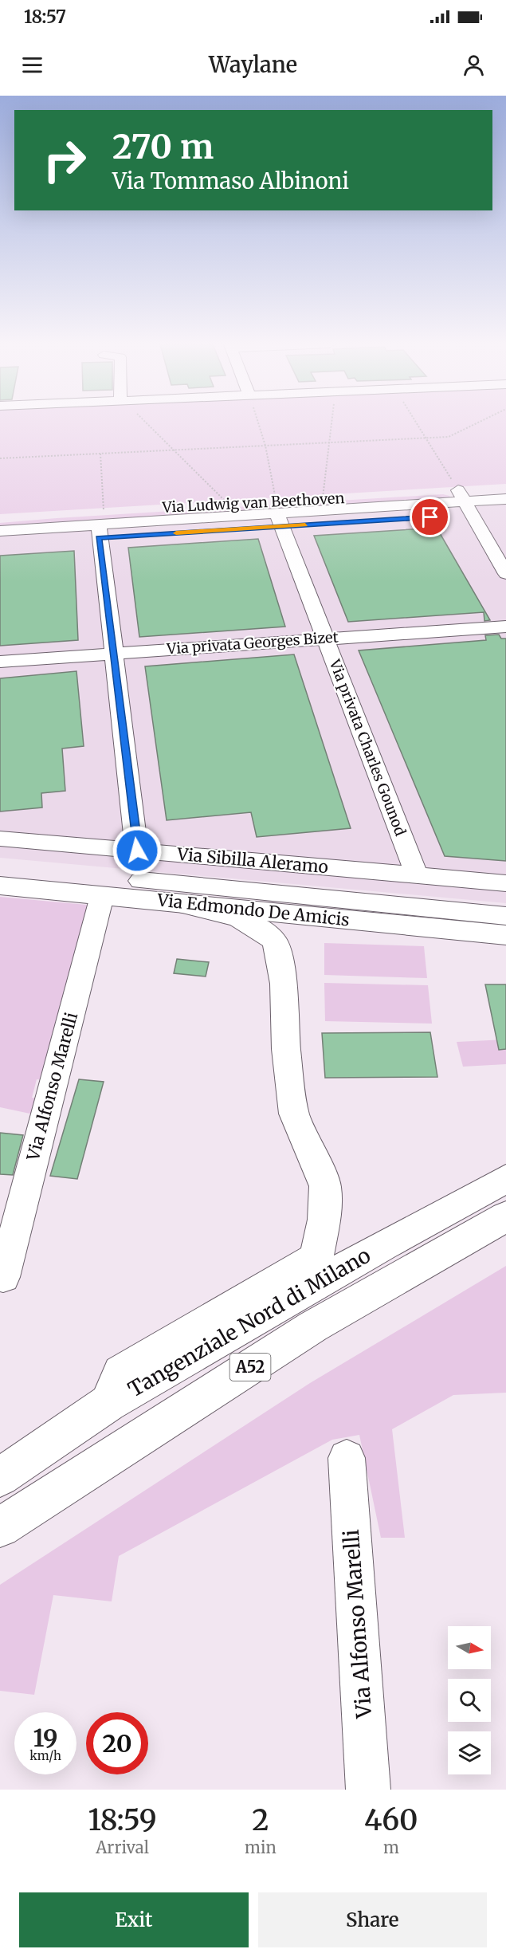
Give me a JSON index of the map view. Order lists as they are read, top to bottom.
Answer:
{
  "streets": {
    "main road": ["Via Edmondo De Amicis", "Tangenziale Nord di Milano", "A52"],
    "street": [
      "Via Ludwig van Beethoven",
      "Via privata Georges Bizet",
      "Via privata Charles Gounod",
      "Via Sibilla Aleramo",
      "Via Alfonso Marelli"
    ]
  },
  "crossings": [
    ["Via Ludwig van Beethoven", "Via privata Charles Gounod"],
    ["Via privata Georges Bizet", "Via privata Charles Gounod"],
    ["Via privata Charles Gounod", "Via Sibilla Aleramo"],
    ["Via Edmondo De Amicis", "Via Alfonso Marelli"]
  ],
  "north": "right",
  "page": {
    "status": "18:57",
    "header": "Waylane",
    "turn": ["270 m", "Via Tommaso Albinoni"],
    "speed": "19 km/h",
    "limit": "20",
    "eta": [
      "18:59",
      "Arrival",
      "2",
      "min",
      "460",
      "m"
    ],
    "buttons": ["Exit", "Share"]
  }
}
